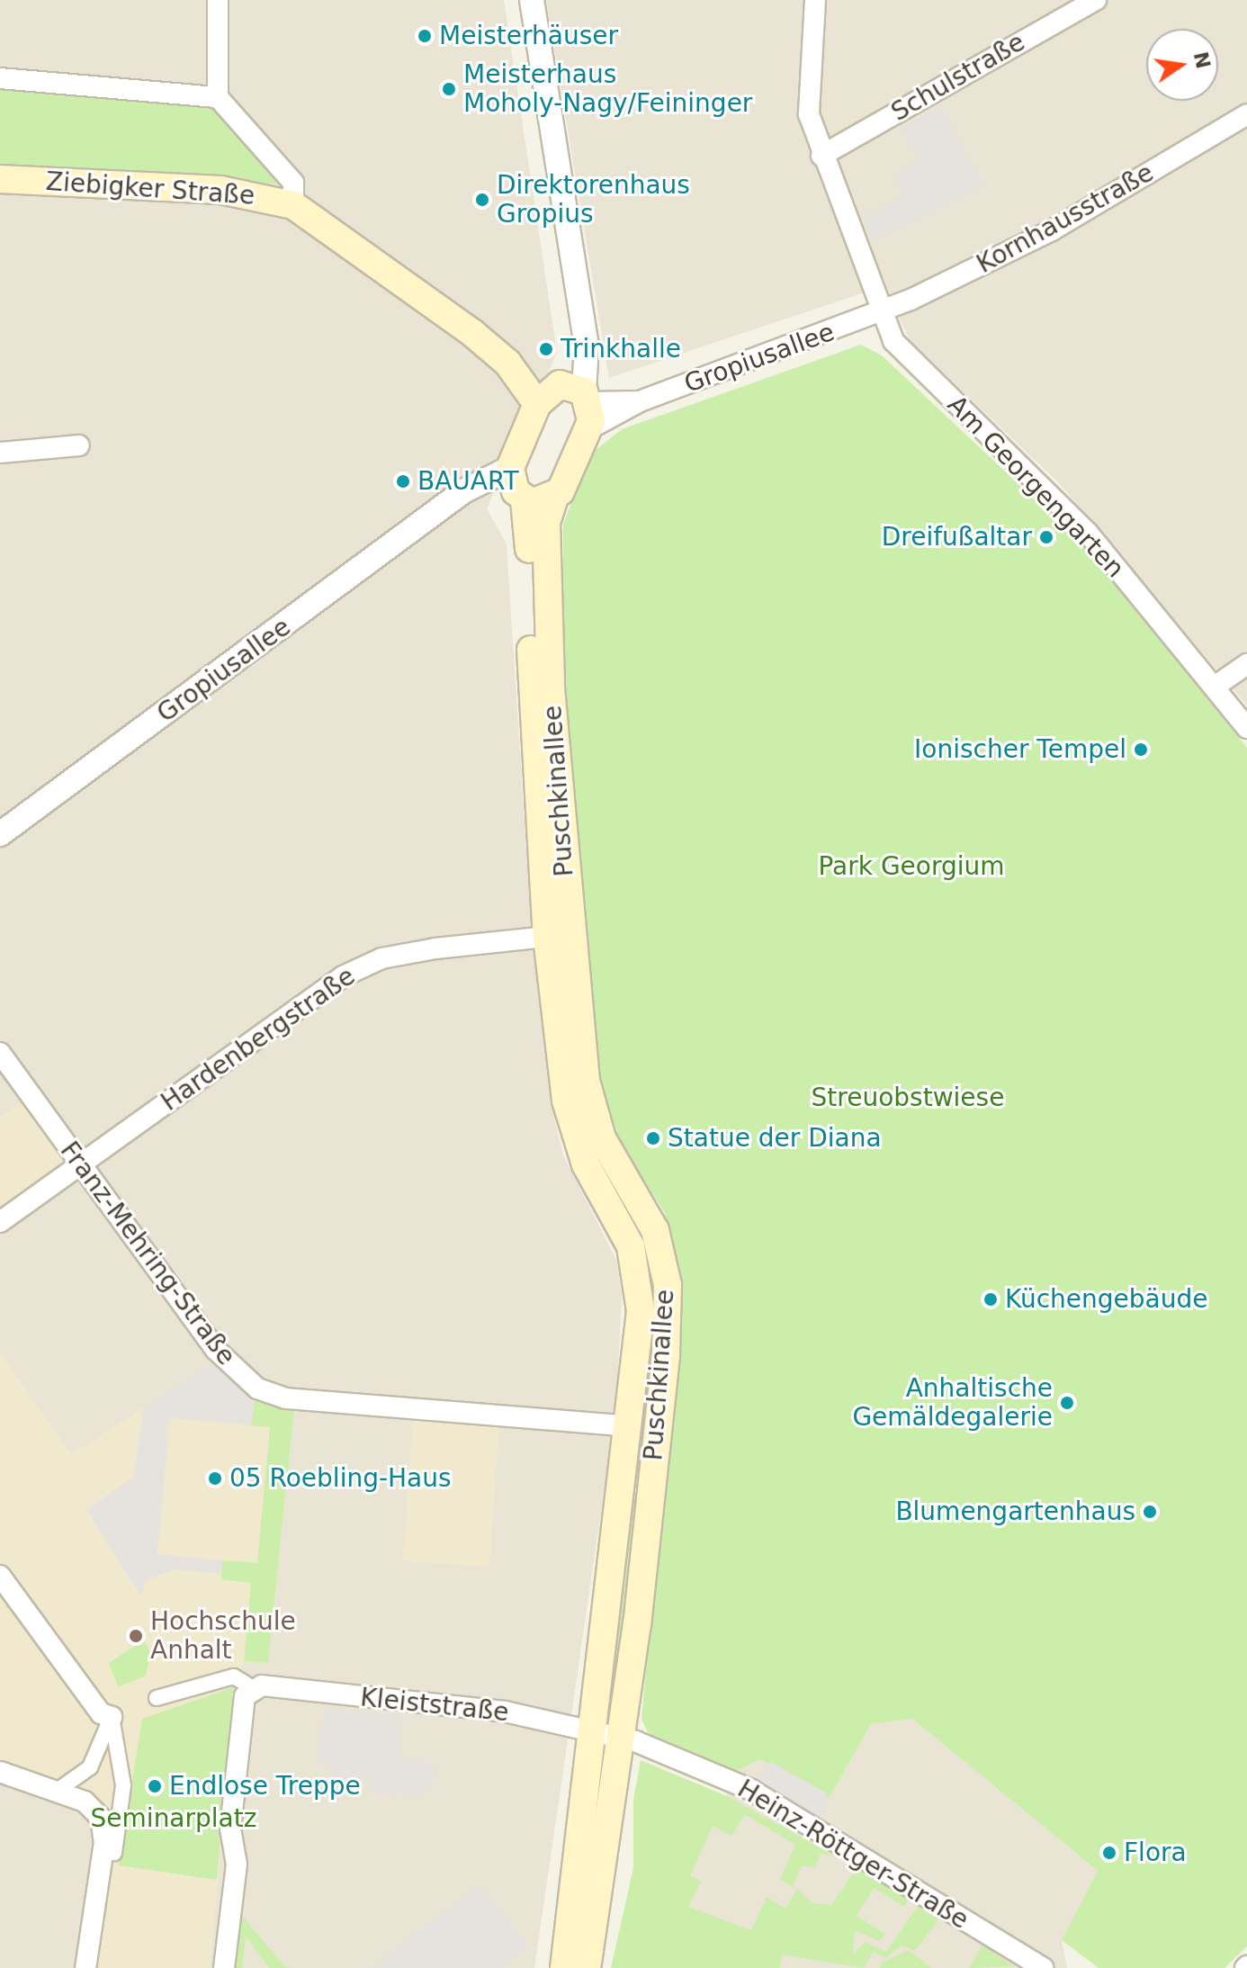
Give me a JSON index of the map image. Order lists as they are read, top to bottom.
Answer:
{
  "streets": {
    "main road": ["Ziebigker Straße", "Puschkinallee"],
    "street": [
      "Schulstraße",
      "Kornhausstraße",
      "Gropiusallee",
      "Am Georgengarten",
      "Hardenbergstraße",
      "Franz-Mehring-Straße",
      "Kleiststraße",
      "Heinz-Röttger-Straße"
    ]
  },
  "crossings": [
    ["Schulstraße", "Am Georgengarten"],
    ["Ziebigker Straße", "Gropiusallee"],
    ["Kornhausstraße", "Gropiusallee"],
    ["Kornhausstraße", "Am Georgengarten"],
    ["Gropiusallee", "Am Georgengarten"],
    ["Gropiusallee", "Puschkinallee"],
    ["Puschkinallee", "Hardenbergstraße"],
    ["Puschkinallee", "Franz-Mehring-Straße"],
    ["Puschkinallee", "Kleiststraße"],
    ["Puschkinallee", "Heinz-Röttger-Straße"],
    ["Hardenbergstraße", "Franz-Mehring-Straße"],
    ["Kleiststraße", "Heinz-Röttger-Straße"]
  ],
  "parks": ["Park Georgium", "Streuobstwiese", "Seminarplatz"],
  "places": [
    "Meisterhäuser",
    "Meisterhaus Moholy-Nagy/Feininger",
    "Direktorenhaus Gropius",
    "Trinkhalle",
    "BAUART",
    "Dreifußaltar",
    "Ionischer Tempel",
    "Statue der Diana",
    "Küchengebäude",
    "Anhaltische Gemäldegalerie",
    "05 Roebling-Haus",
    "Blumengartenhaus",
    "Hochschule Anhalt",
    "Endlose Treppe",
    "Flora"
  ],
  "north": "right"
}
